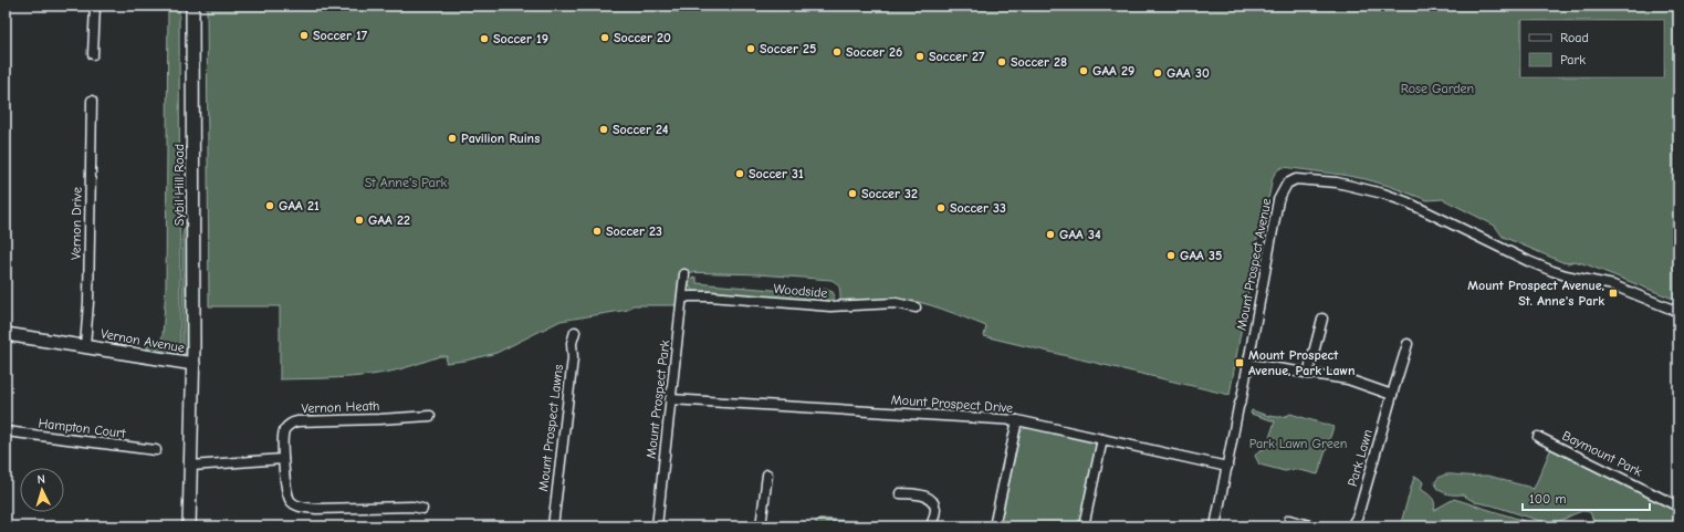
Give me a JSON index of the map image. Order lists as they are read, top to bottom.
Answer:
{
  "streets": {
    "main road": ["Sybil Hill Road", "Vernon Avenue"],
    "street": [
      "Vernon Drive",
      "Mount Prospect Avenue",
      "Woodside",
      "Mount Prospect Park",
      "Mount Prospect Drive",
      "Vernon Heath",
      "Hampton Court",
      "Mount Prospect Lawns",
      "Baymount Park",
      "Park Lawn"
    ]
  },
  "crossings": [
    ["Sybil Hill Road", "Vernon Avenue"],
    ["Vernon Drive", "Vernon Avenue"],
    ["Mount Prospect Avenue", "Mount Prospect Drive"],
    ["Woodside", "Mount Prospect Park"],
    ["Mount Prospect Park", "Mount Prospect Drive"]
  ],
  "parks": ["Rose Garden", "St Anne's Park", "Park Lawn Green"],
  "places": {
    "other": [
      "Soccer 17",
      "Soccer 20",
      "Soccer 19",
      "Soccer 25",
      "Soccer 26",
      "Soccer 27",
      "Soccer 28",
      "GAA 29",
      "GAA 30",
      "Soccer 24",
      "Pavilion Ruins",
      "Soccer 31",
      "Soccer 32",
      "GAA 21",
      "Soccer 33",
      "GAA 22",
      "Soccer 23",
      "GAA 34",
      "GAA 35"
    ],
    "transit": ["Mount Prospect Avenue, St. Anne's Park", "Mount Prospect Avenue, Park Lawn"]
  },
  "legend": ["Road", "Park"],
  "scale_bar": "100 m",
  "north": "top"
}
